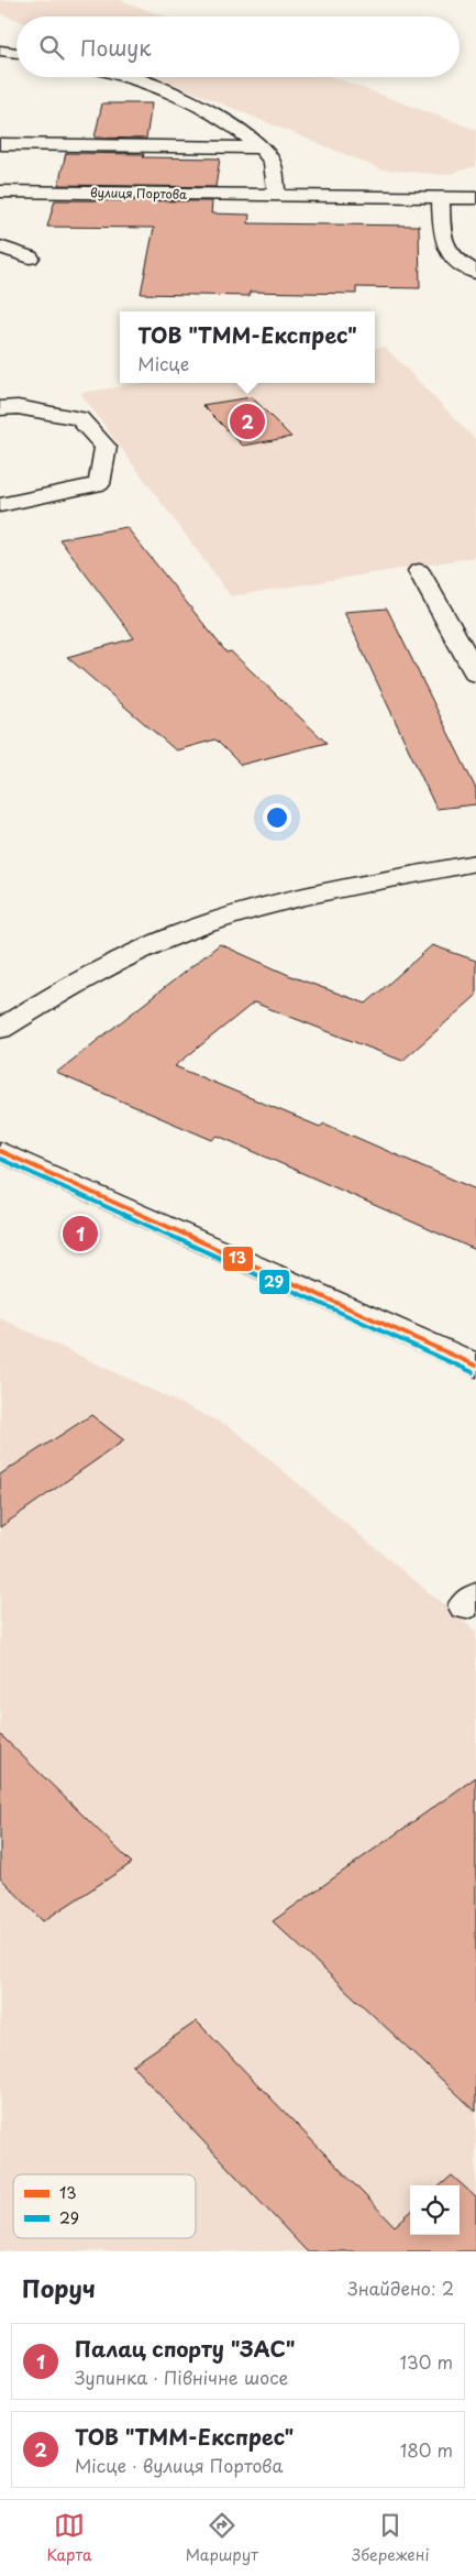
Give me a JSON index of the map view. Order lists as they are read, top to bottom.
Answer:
{
  "streets": {
    "street": ["вулиця Портова"]
  },
  "lines": ["transit line 13", "transit line 29"],
  "legend": ["13", "29"],
  "page": {
    "search": "Пошук",
    "popup": ["ТОВ \"ТММ-Експрес\"", "Місце"],
    "pins": ["2", "1"],
    "heading": ["Поруч", "Знайдено: 2"],
    "list": [
      {
        "mark": "1",
        "name": "Палац спорту \"ЗАС\"",
        "note": "Зупинка · Північне шосе",
        "value": "130 m"
      },
      {
        "mark": "2",
        "name": "ТОВ \"ТММ-Експрес\"",
        "note": "Місце · вулиця Портова",
        "value": "180 m"
      }
    ],
    "nav": ["Карта", "Маршрут", "Збережені"]
  }
}
